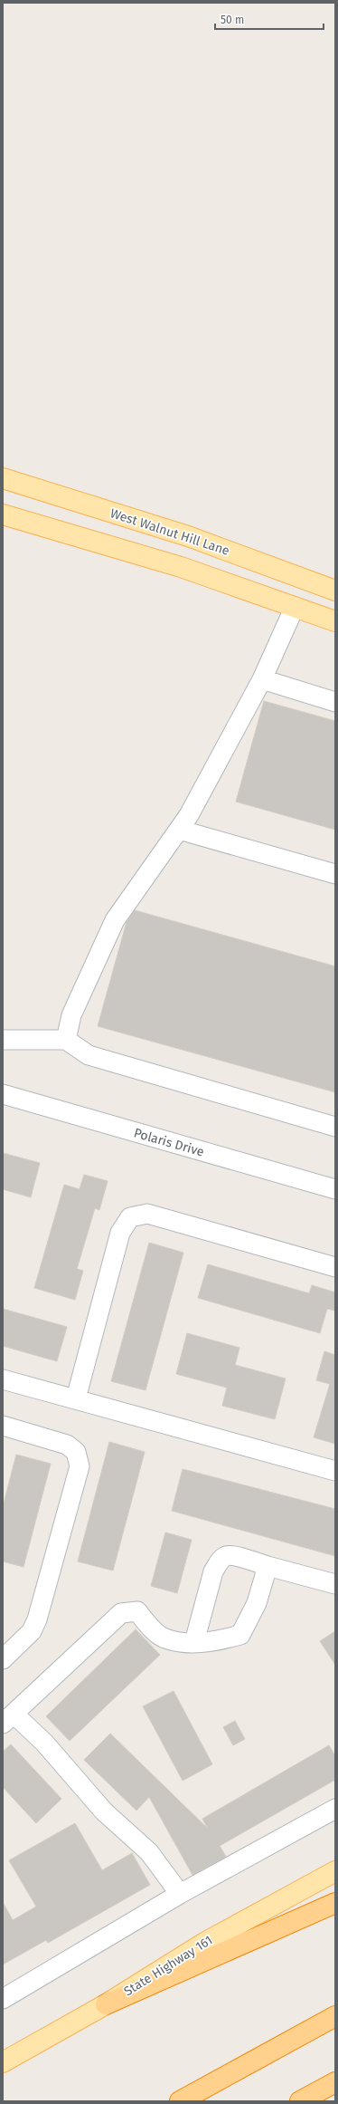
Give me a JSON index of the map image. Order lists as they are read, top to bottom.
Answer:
{
  "streets": {
    "main road": ["West Walnut Hill Lane", "State Highway 161"],
    "street": ["Polaris Drive"]
  },
  "scale_bar": "50 m"
}
